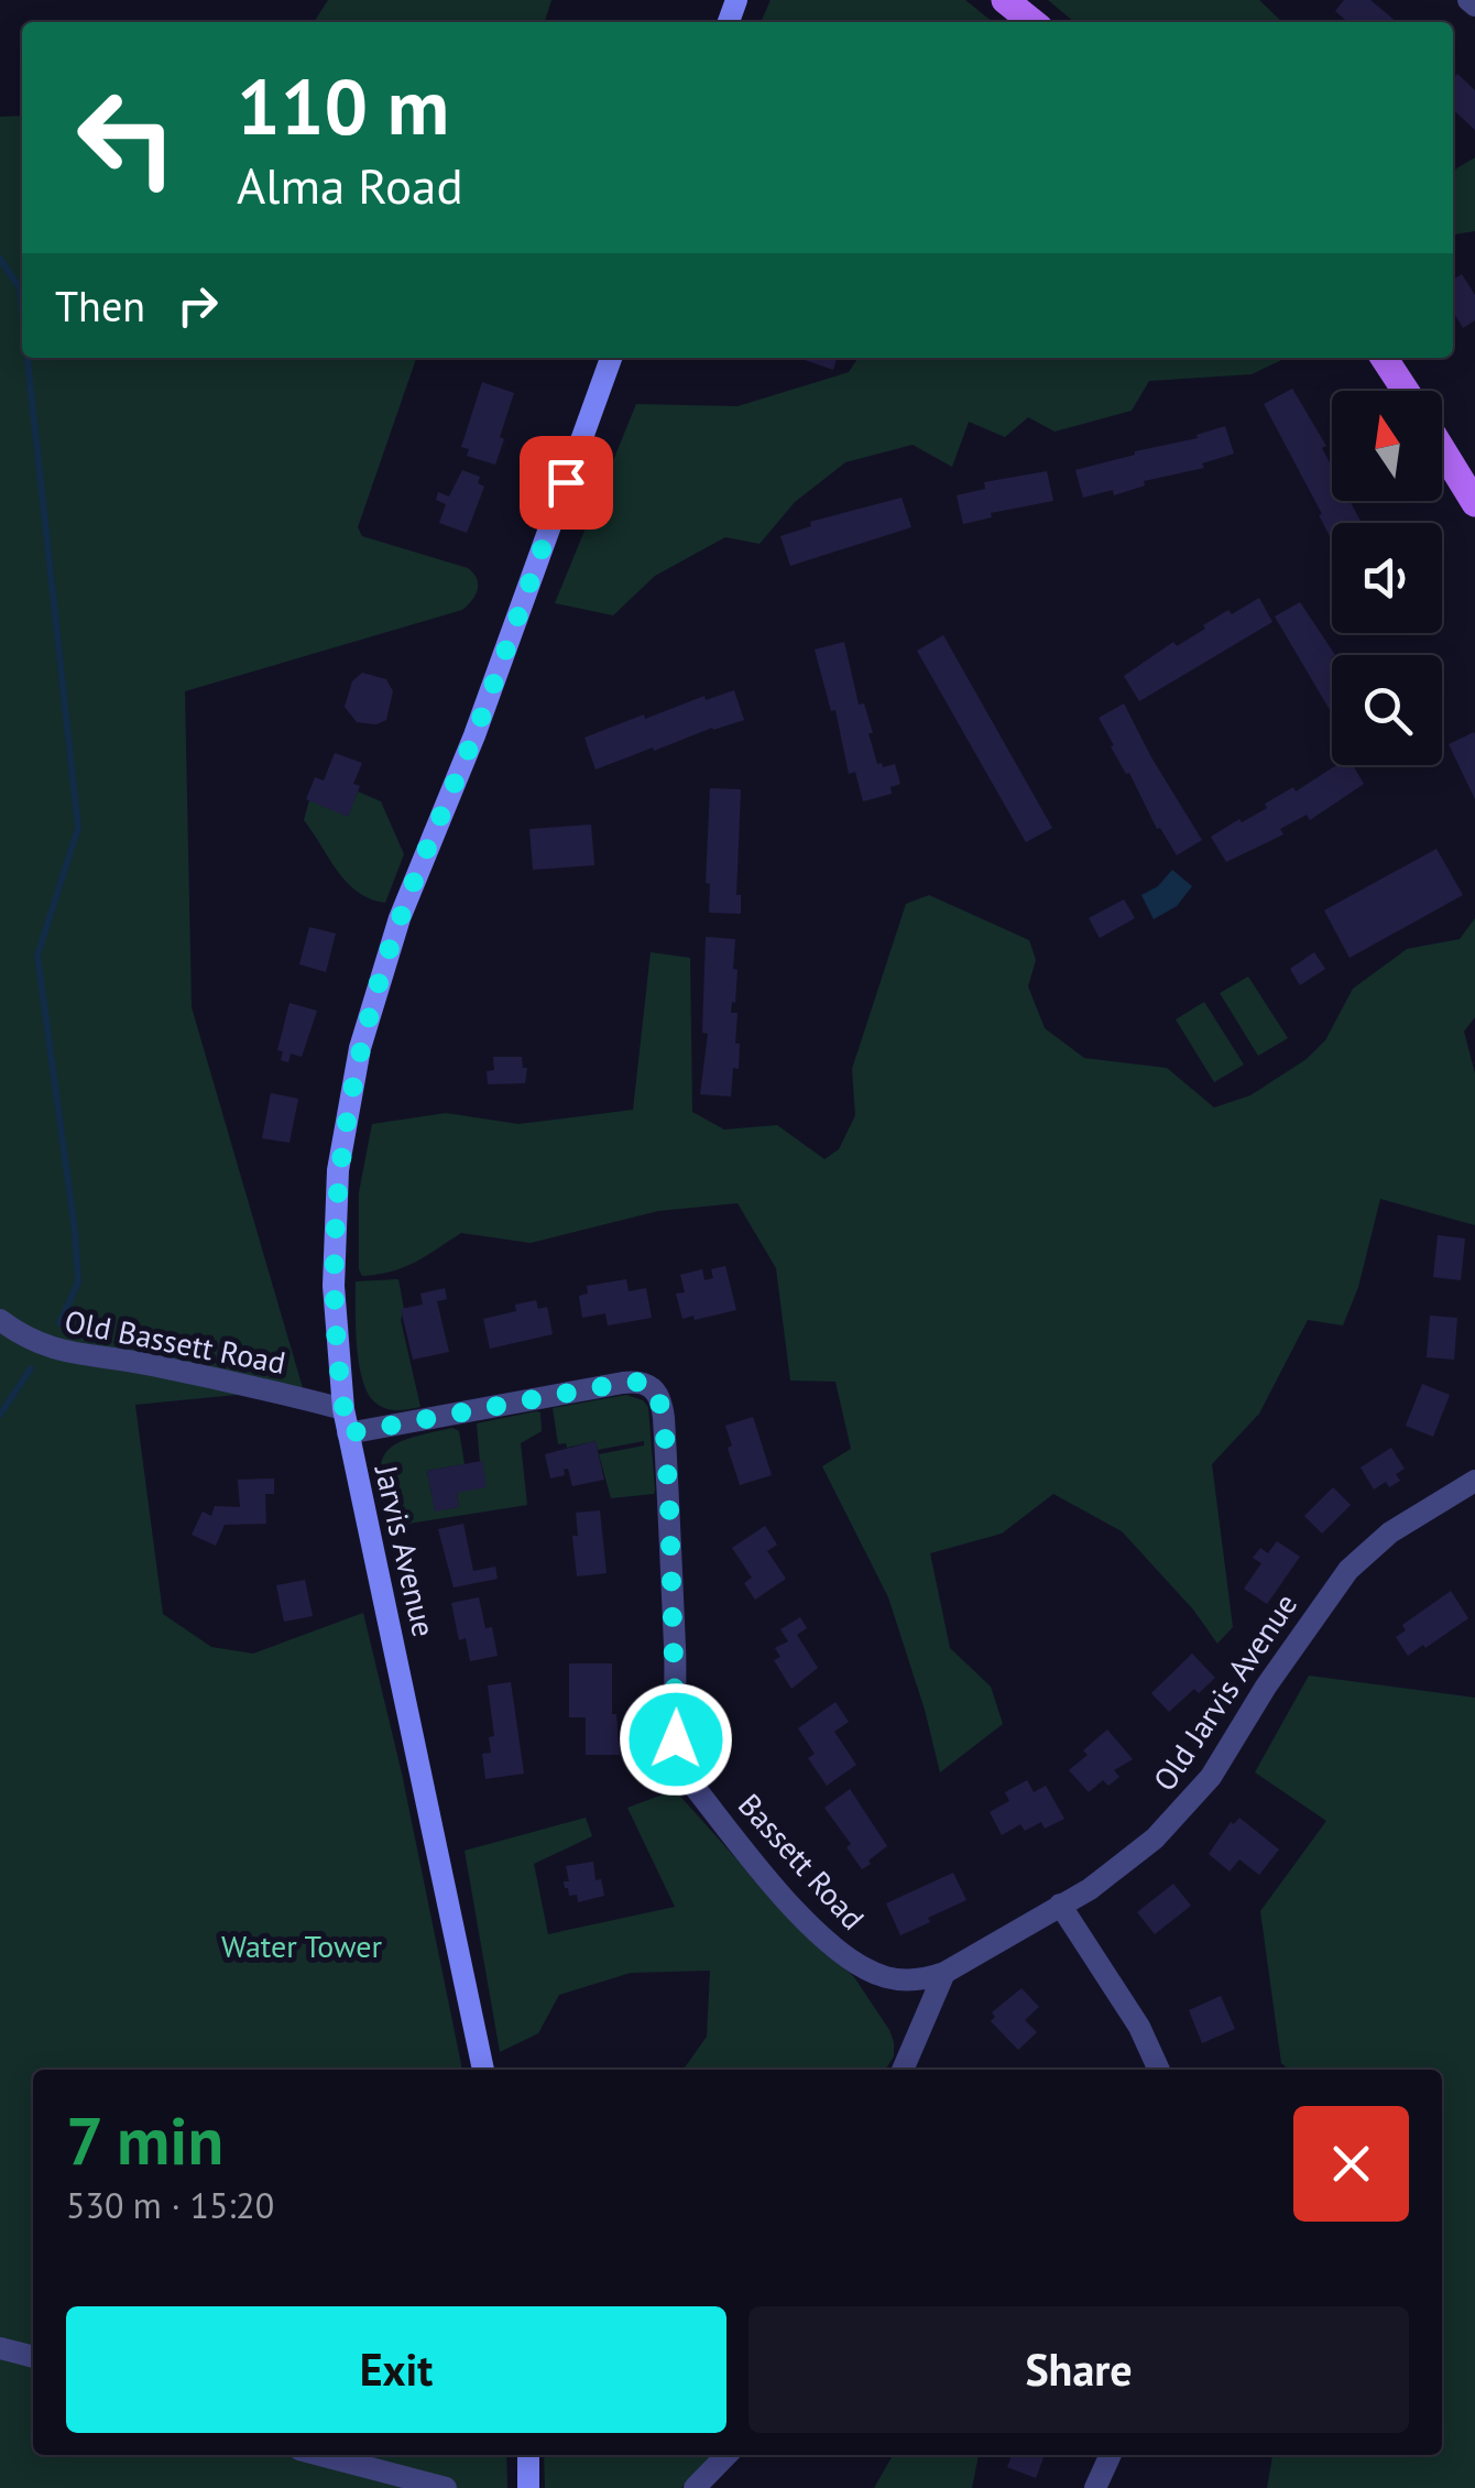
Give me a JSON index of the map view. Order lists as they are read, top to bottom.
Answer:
{
  "streets": {
    "street": [
      "Old Bassett Road",
      "Jarvis Avenue",
      "Old Jarvis Avenue",
      "Bassett Road"
    ]
  },
  "crossings": [
    ["Old Bassett Road", "Jarvis Avenue"],
    ["Jarvis Avenue", "Bassett Road"],
    ["Old Jarvis Avenue", "Bassett Road"]
  ],
  "parks": ["Water Tower"],
  "north": "top",
  "page": {
    "turn": ["110 m", "Alma Road"],
    "then": "Then",
    "heading": ["7 min", "530 m · 15:20"],
    "buttons": ["Exit", "Share"]
  }
}
